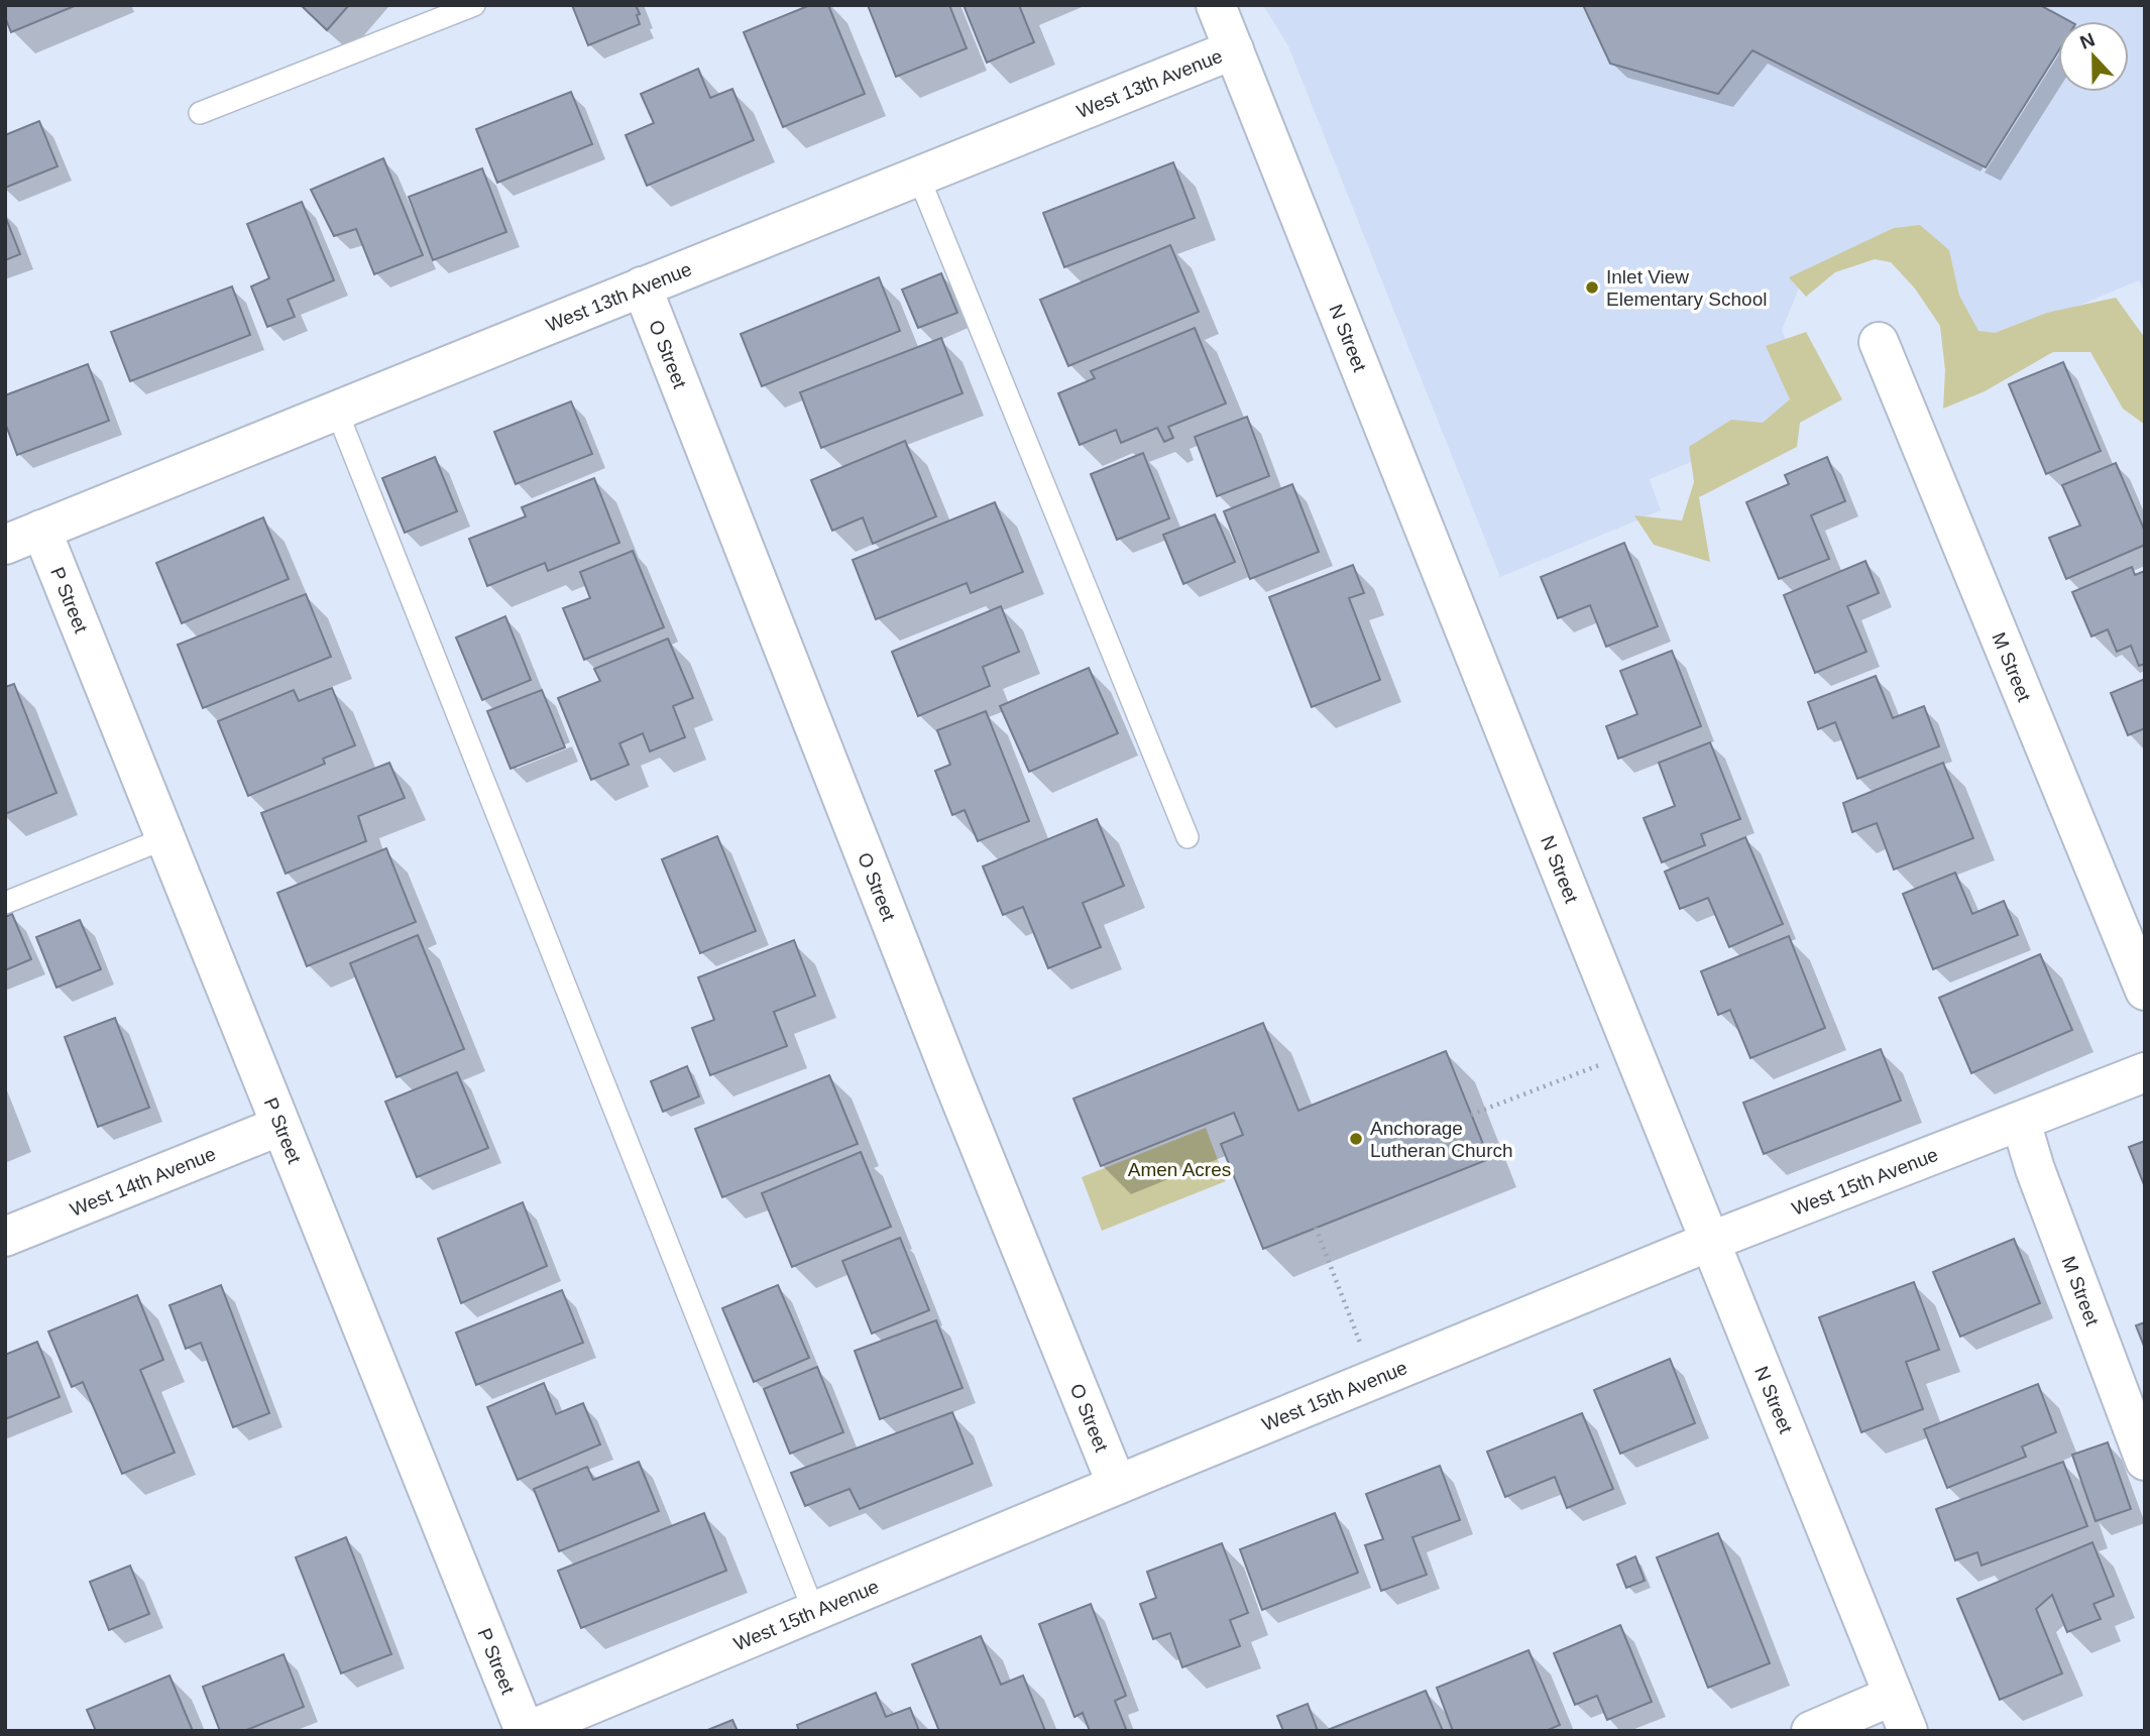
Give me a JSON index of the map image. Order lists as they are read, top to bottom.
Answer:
{
  "streets": {
    "street": [
      "West 13th Avenue",
      "N Street",
      "O Street",
      "P Street",
      "M Street",
      "West 14th Avenue",
      "West 15th Avenue"
    ]
  },
  "crossings": [
    ["West 13th Avenue", "N Street"],
    ["West 13th Avenue", "O Street"],
    ["West 13th Avenue", "P Street"],
    ["N Street", "West 15th Avenue"],
    ["O Street", "West 15th Avenue"],
    ["P Street", "West 14th Avenue"],
    ["P Street", "West 15th Avenue"],
    ["M Street", "West 15th Avenue"]
  ],
  "parks": ["Amen Acres"],
  "places": ["Inlet View Elementary School", "Anchorage Lutheran Church"],
  "north": "top"
}
